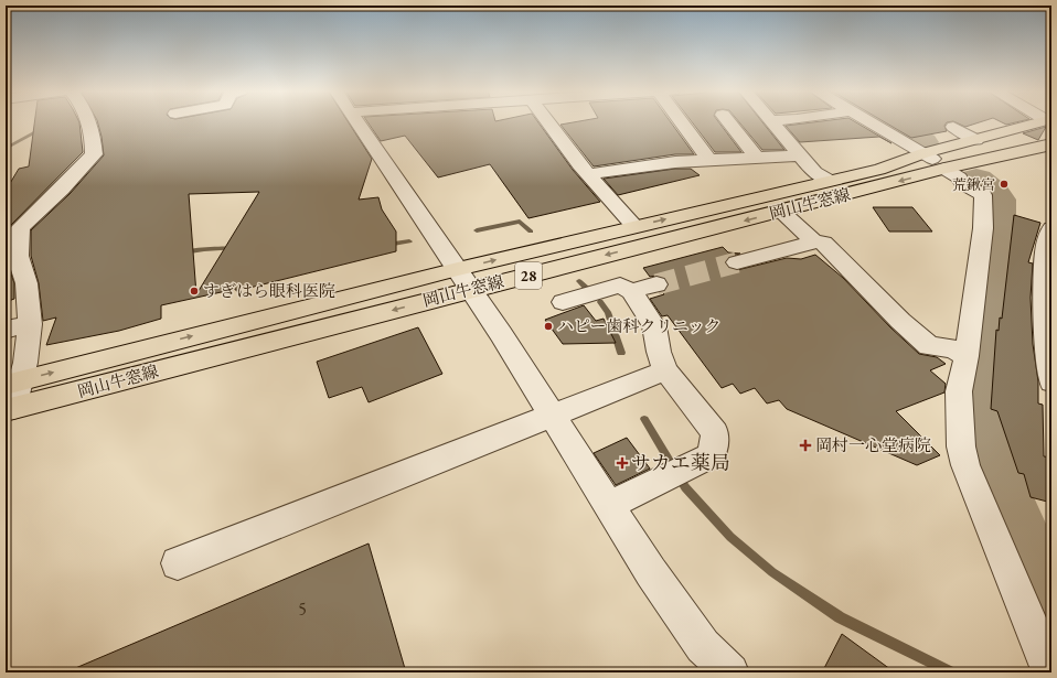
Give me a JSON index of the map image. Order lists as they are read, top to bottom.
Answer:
{
  "streets": {
    "main road": ["岡山牛窓線", "28"]
  },
  "places": {
    "other": ["荒鍬宮", "すぎはら眼科医院", "ハピー歯科クリニック"],
    "health": ["岡村一心堂病院", "サカエ薬局"]
  },
  "house_numbers": ["5"]
}
